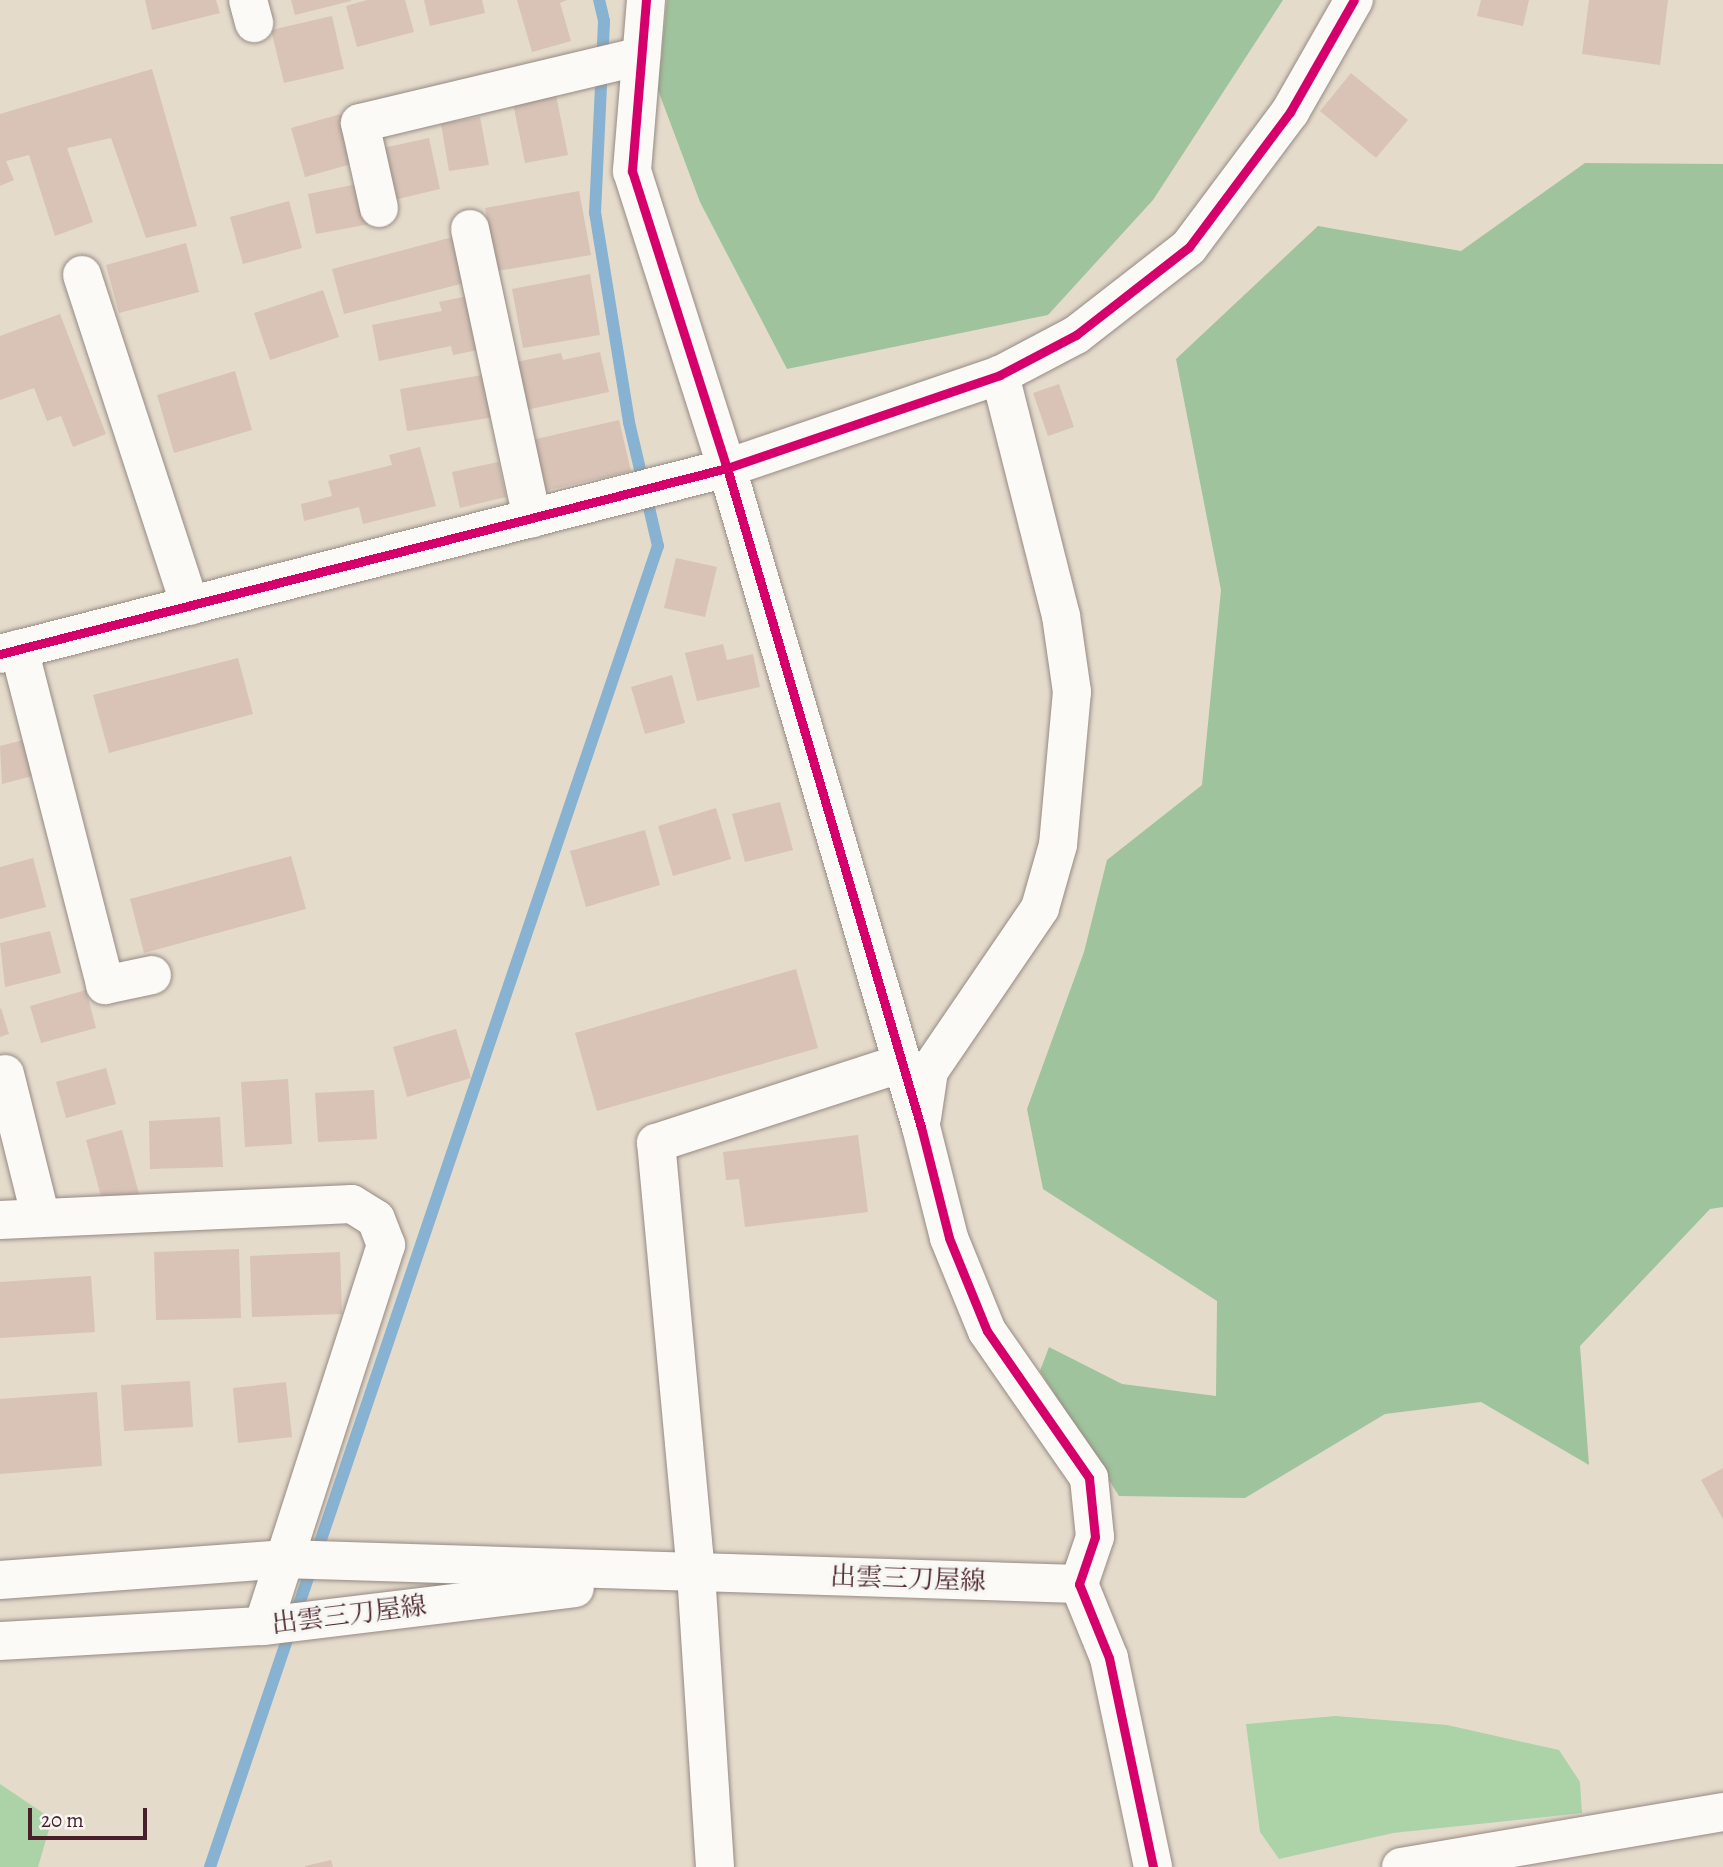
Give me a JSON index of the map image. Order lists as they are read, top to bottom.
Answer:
{
  "streets": {
    "street": ["出雲三刀屋線"]
  },
  "scale_bar": "20 m"
}
